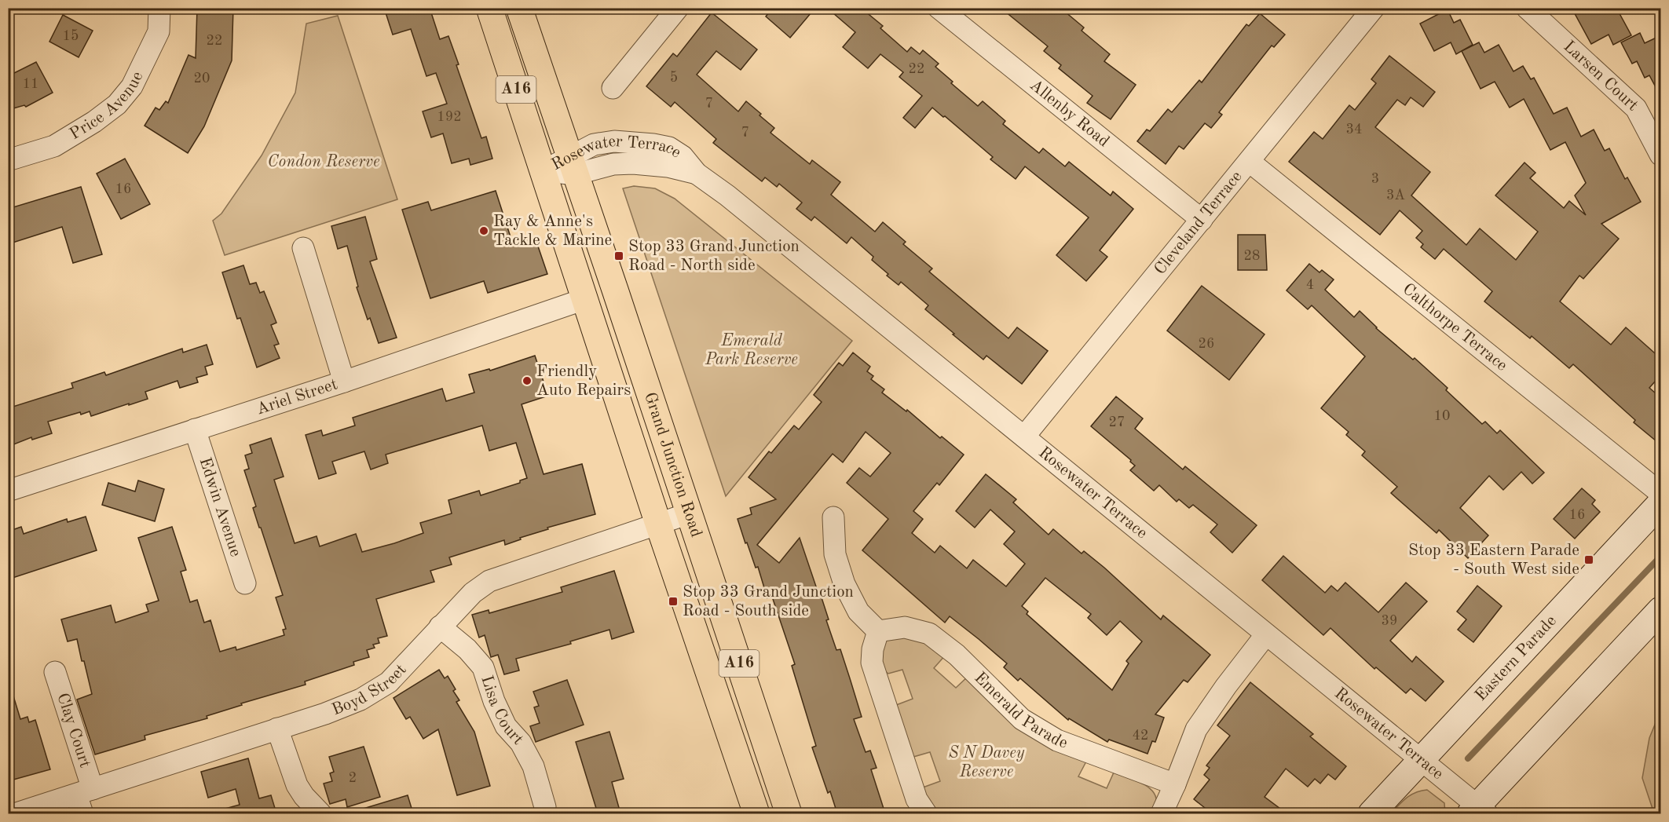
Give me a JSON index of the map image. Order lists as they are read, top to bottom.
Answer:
{
  "streets": {
    "highway": ["A16", "Grand Junction Road"],
    "main road": ["Eastern Parade"],
    "street": [
      "Larsen Court",
      "Price Avenue",
      "Allenby Road",
      "Rosewater Terrace",
      "Cleveland Terrace",
      "Calthorpe Terrace",
      "Ariel Street",
      "Edwin Avenue",
      "Boyd Street",
      "Emerald Parade",
      "Lisa Court",
      "Clay Court"
    ]
  },
  "crossings": [
    ["Allenby Road", "Cleveland Terrace"],
    ["Rosewater Terrace", "Cleveland Terrace"],
    ["Rosewater Terrace", "Grand Junction Road"],
    ["Rosewater Terrace", "Eastern Parade"],
    ["Cleveland Terrace", "Calthorpe Terrace"],
    ["Ariel Street", "Grand Junction Road"],
    ["Ariel Street", "Edwin Avenue"],
    ["Grand Junction Road", "Boyd Street"],
    ["Boyd Street", "Lisa Court"],
    ["Boyd Street", "Clay Court"]
  ],
  "parks": ["Condon Reserve", "Emerald Park Reserve", "S N Davey Reserve"],
  "places": {
    "other": ["Ray & Anne's Tackle & Marine", "Friendly Auto Repairs"],
    "transit": ["Stop 33 Grand Junction Road - North side", "Stop 33 Eastern Parade - South West side", "Stop 33 Grand Junction Road - South side"]
  },
  "house_numbers": [
    "15",
    "22",
    "22",
    "5",
    "20",
    "11",
    "7",
    "192",
    "34",
    "7",
    "3",
    "16",
    "3A",
    "28",
    "4",
    "26",
    "10",
    "27",
    "16",
    "39",
    "42",
    "2"
  ]
}
